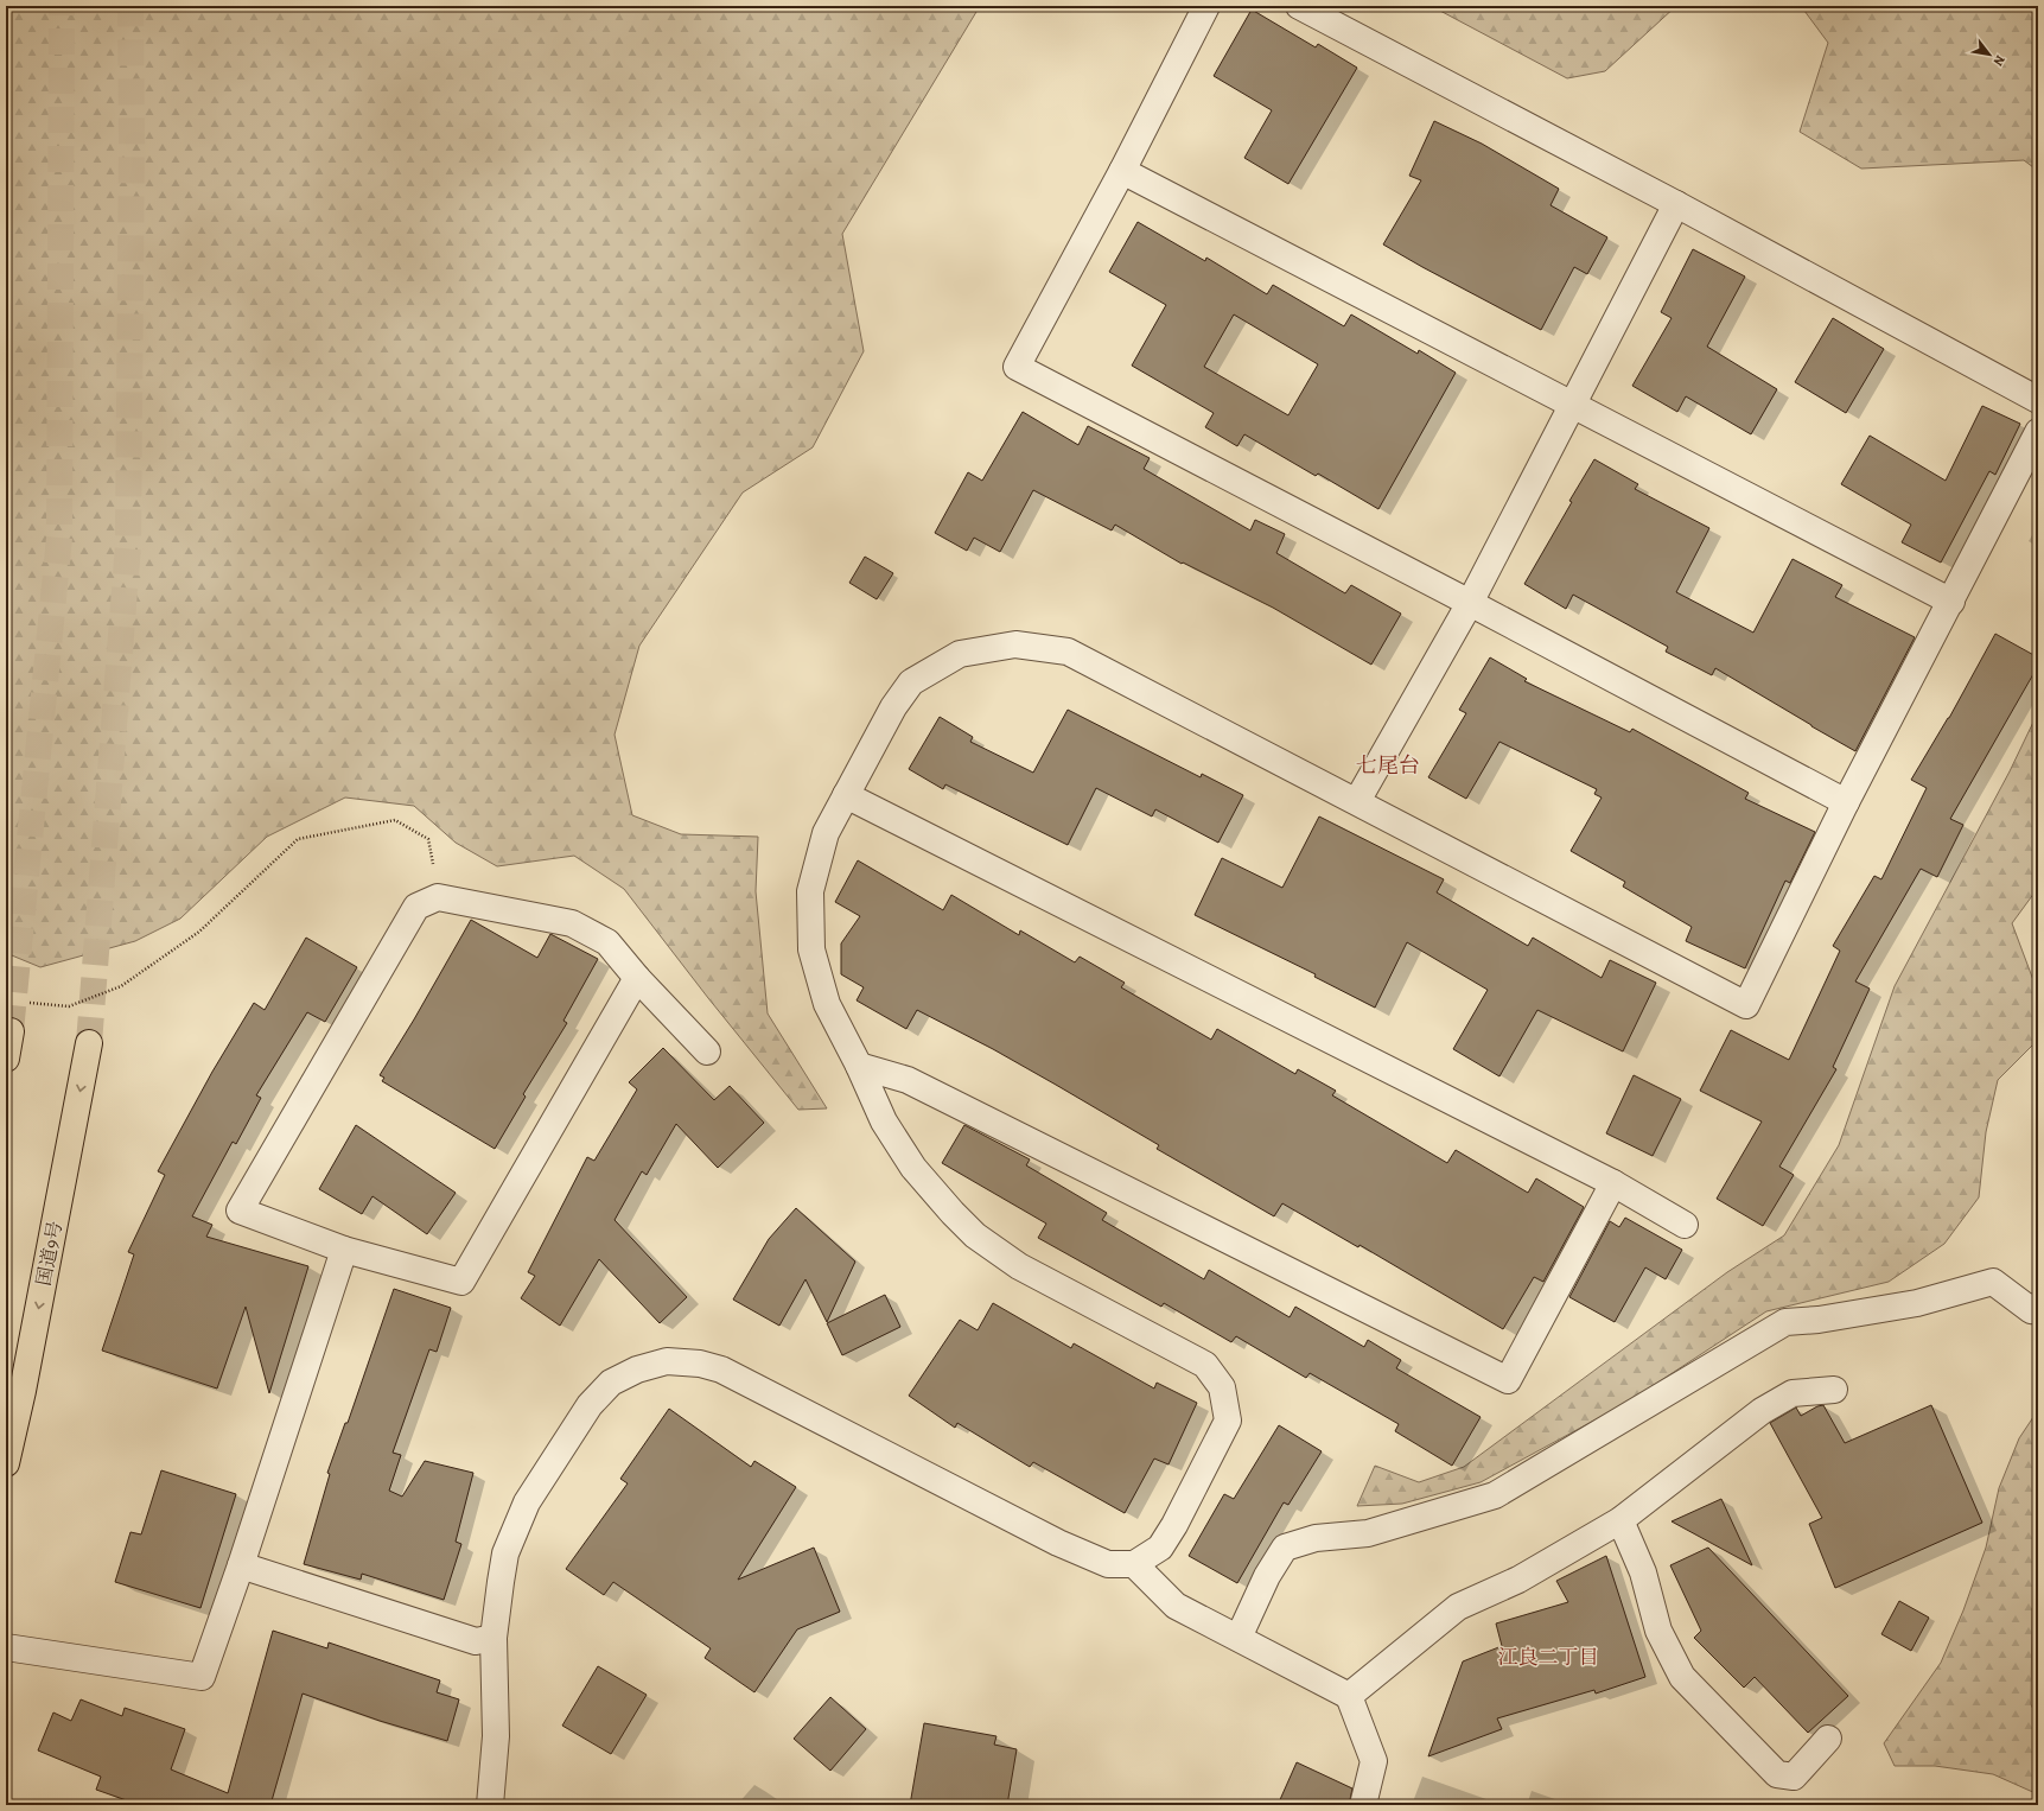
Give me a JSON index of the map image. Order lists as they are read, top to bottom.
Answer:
{
  "streets": {
    "highway": ["国道9号"]
  },
  "one_way": ["国道9号"],
  "districts": ["七尾台", "江良二丁目"],
  "north": "bottom right"
}
